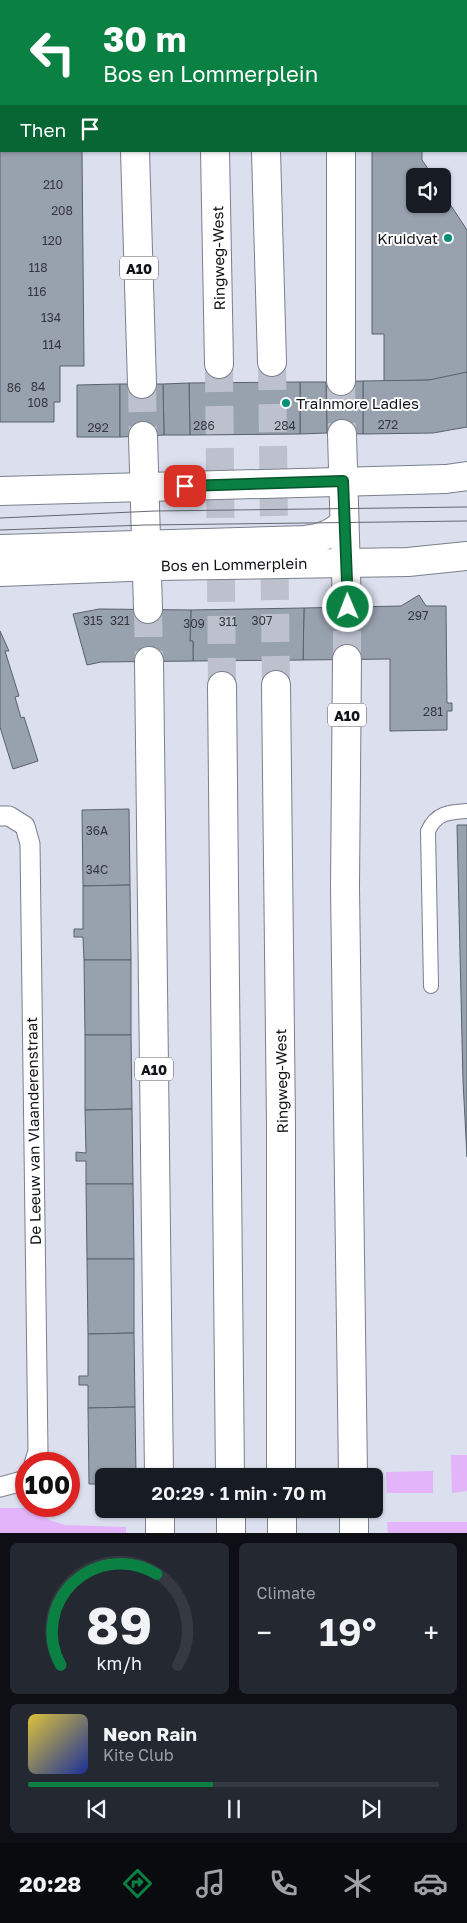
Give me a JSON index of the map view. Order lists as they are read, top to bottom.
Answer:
{
  "streets": {
    "main road": ["Ringweg-West", "A10", "Bos en Lommerplein"],
    "street": ["De Leeuw van Vlaanderenstraat"]
  },
  "places": ["Kruidvat", "Trainmore Ladies"],
  "house_numbers": [
    "210",
    "208",
    "120",
    "118",
    "116",
    "134",
    "114",
    "84",
    "86",
    "108",
    "272",
    "286",
    "284",
    "292",
    "297",
    "315",
    "321",
    "307",
    "311",
    "309",
    "281",
    "36A",
    "34C"
  ],
  "page": {
    "turn": ["30 m", "Bos en Lommerplein"],
    "then": "Then",
    "limit": "100",
    "trip": "20:29 · 1 min · 70 m",
    "tile": "Climate",
    "heat": ["−", "19°", "+"],
    "song": ["Neon Rain", "Kite Club"],
    "tabs": "20:28",
    "gauge": ["89", "km/h"]
  }
}
